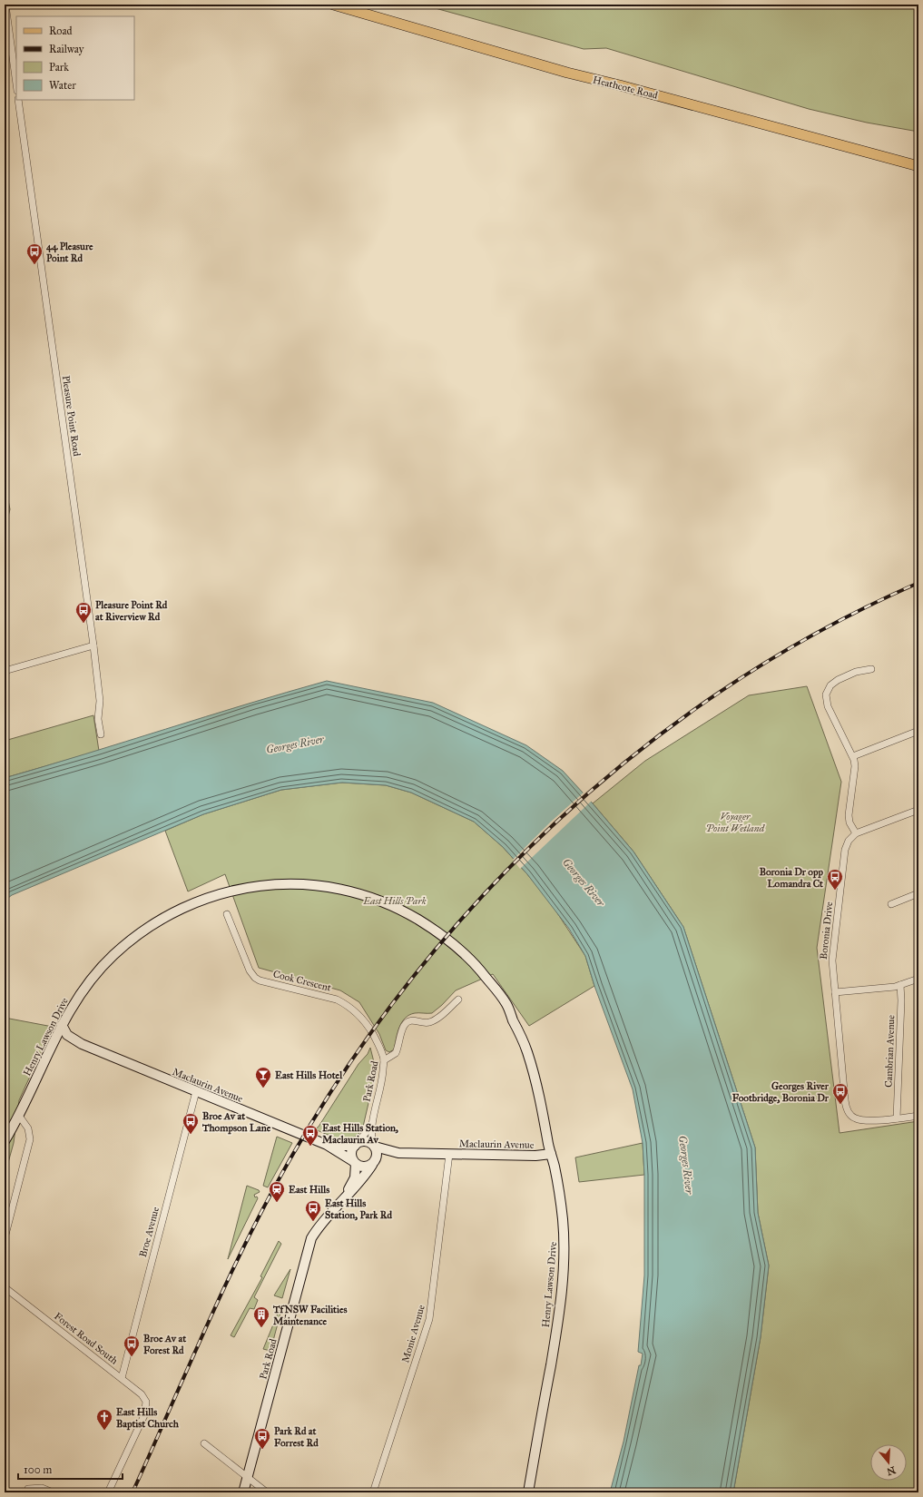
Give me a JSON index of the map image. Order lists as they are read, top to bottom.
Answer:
{
  "streets": {
    "main road": [
      "Heathcote Road",
      "Henry Lawson Drive",
      "Park Road",
      "Maclaurin Avenue"
    ],
    "street": [
      "Pleasure Point Road",
      "Boronia Drive",
      "Cook Crescent",
      "Cambrian Avenue",
      "Broe Avenue",
      "Monie Avenue",
      "Forest Road South"
    ]
  },
  "crossings": [
    ["Boronia Drive", "Cambrian Avenue"],
    ["Cook Crescent", "Park Road"],
    ["Henry Lawson Drive", "Maclaurin Avenue"],
    ["Park Road", "Maclaurin Avenue"],
    ["Maclaurin Avenue", "Broe Avenue"],
    ["Maclaurin Avenue", "Monie Avenue"],
    ["Broe Avenue", "Forest Road South"]
  ],
  "water": ["Georges River"],
  "parks": ["Voyager Point Wetland", "East Hills Park"],
  "places": {
    "bus stop": [
      "44 Pleasure Point Rd",
      "Pleasure Point Rd at Riverview Rd",
      "Boronia Dr opp Lomandra Ct",
      "Georges River Footbridge, Boronia Dr",
      "Broe Av at Thompson Lane",
      "East Hills Station, Maclaurin Av",
      "East Hills Station, Park Rd",
      "Broe Av at Forest Rd",
      "Park Rd at Forrest Rd"
    ],
    "bar": ["East Hills Hotel"],
    "station": ["East Hills"],
    "building": ["TfNSW Facilities Maintenance"],
    "church": ["East Hills Baptist Church"]
  },
  "legend": [
    "Road",
    "Railway",
    "Park",
    "Water"
  ],
  "scale_bar": "100 m",
  "north": "bottom"
}
